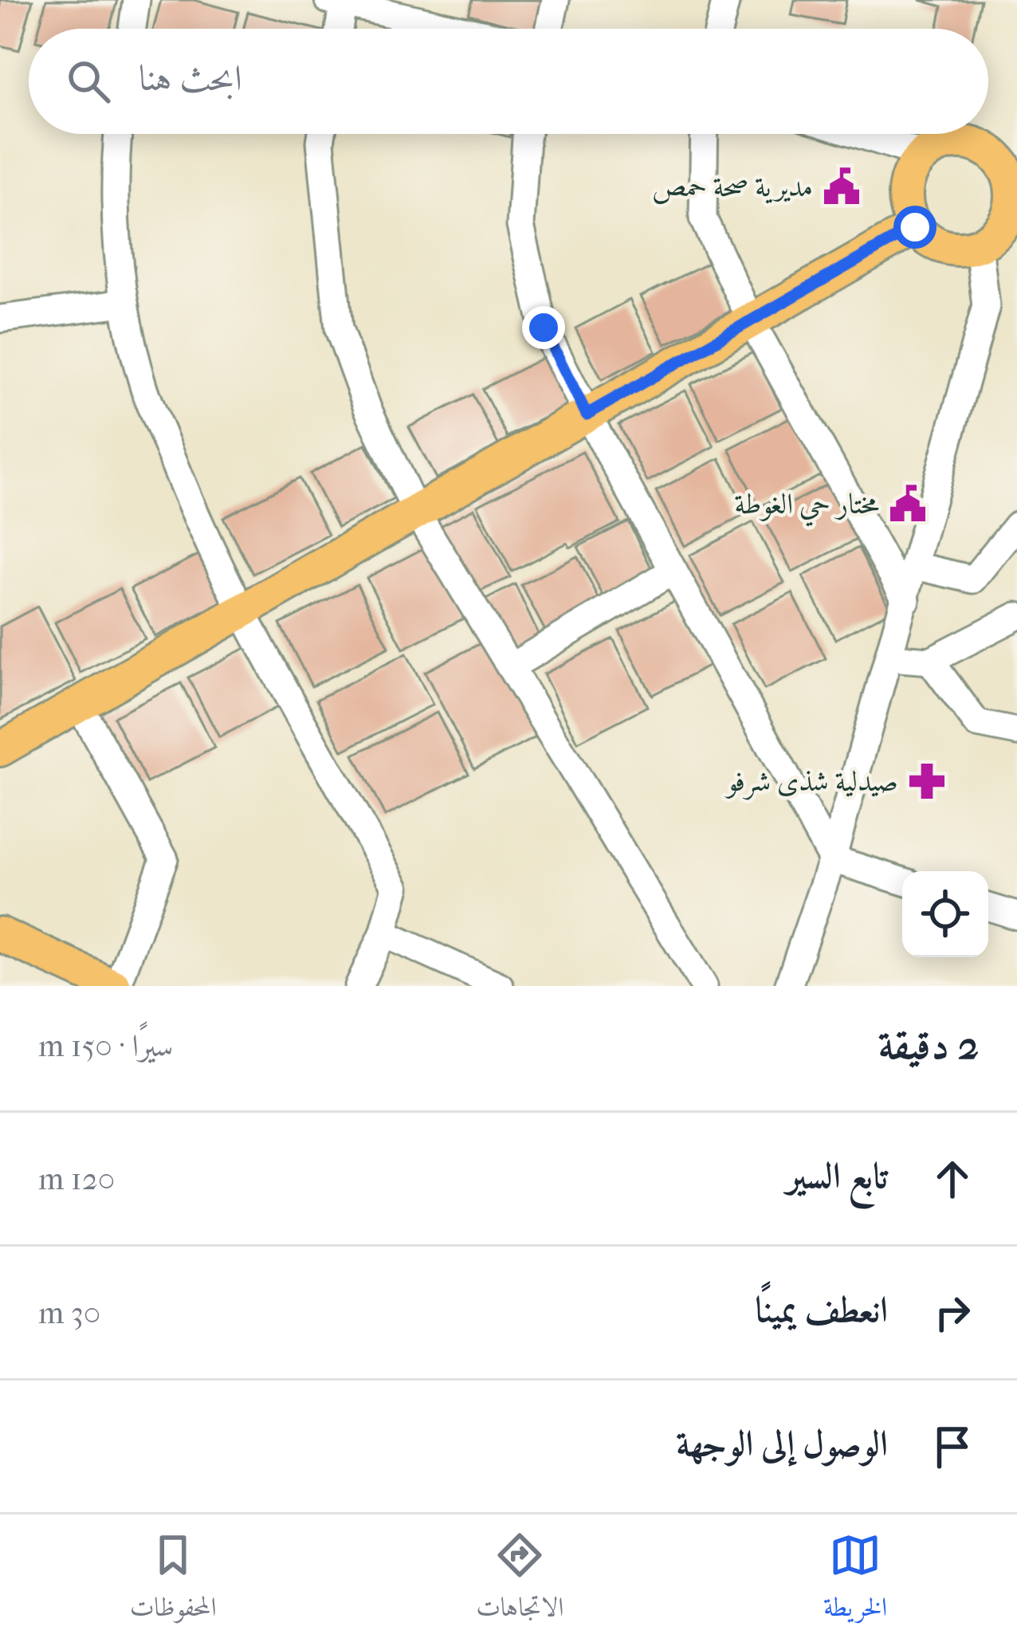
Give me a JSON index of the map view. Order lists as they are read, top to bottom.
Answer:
{
  "places": {
    "public building": ["مديرية صحة حمص", "مختار حي الغوطة"],
    "pharmacy": ["صيدلية شذى شرفو"]
  },
  "page": {
    "search": "ابحث هنا",
    "heading": ["2 دقيقة", "سيرًا · 150 m"],
    "list": [
      ["تابع السير", "120 m"],
      ["انعطف يمينًا", "30 m"],
      "الوصول إلى الوجهة"
    ],
    "nav": ["الخريطة", "الاتجاهات", "المحفوظات"]
  }
}
